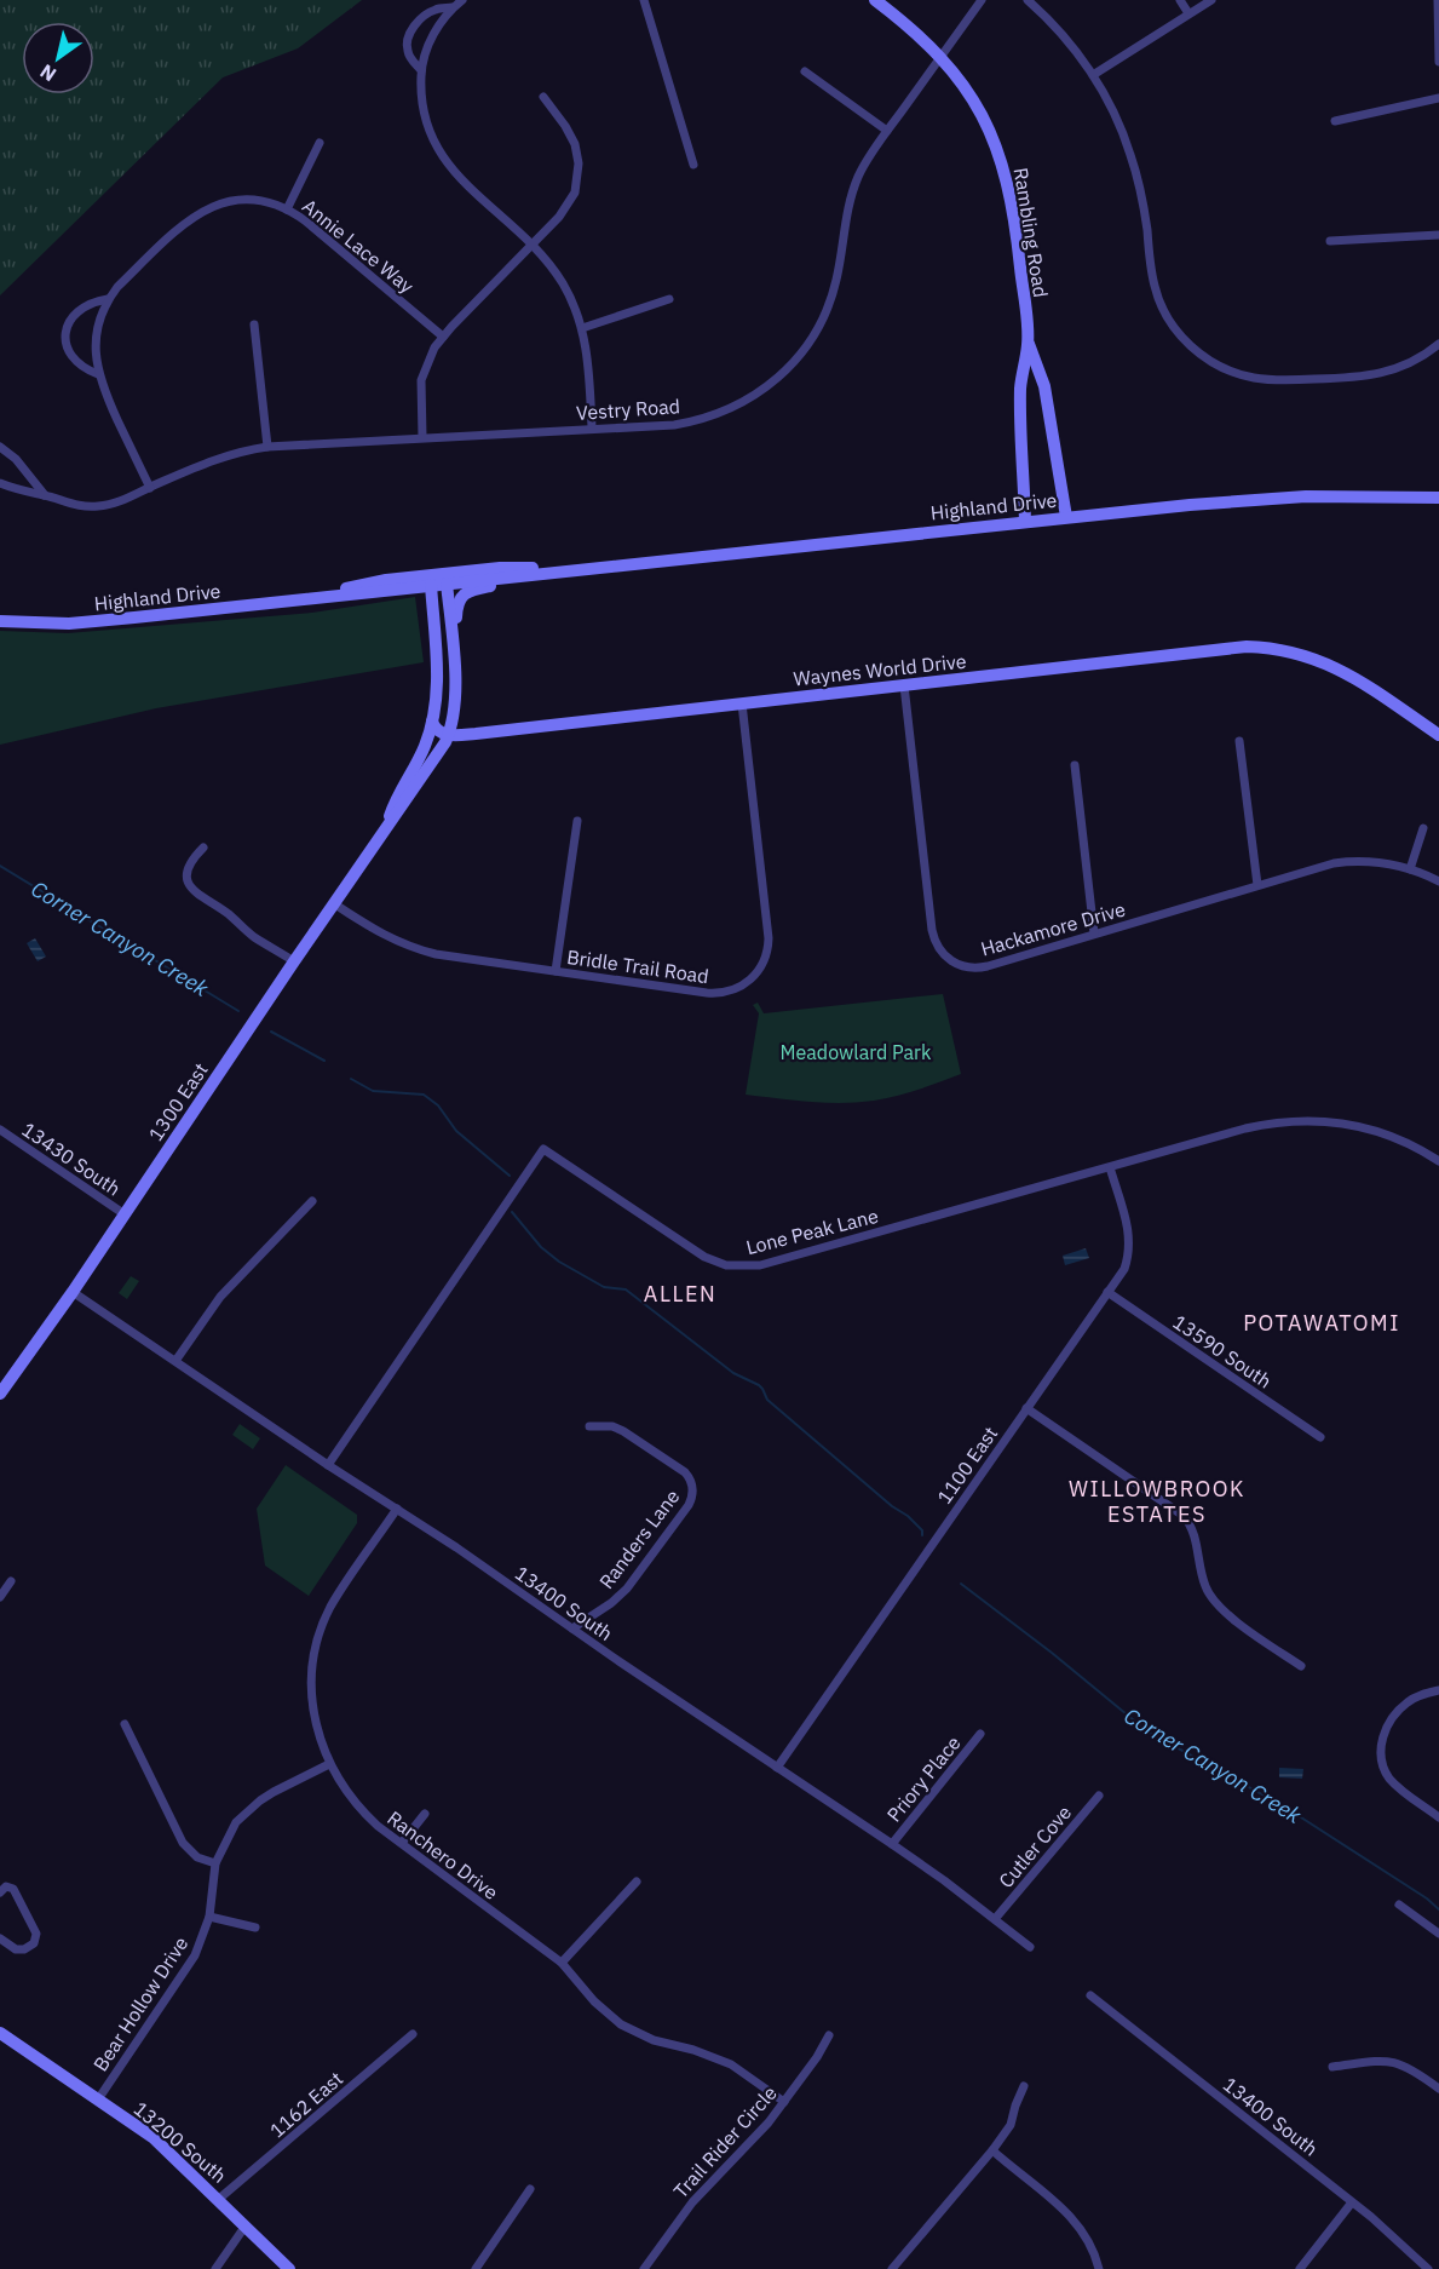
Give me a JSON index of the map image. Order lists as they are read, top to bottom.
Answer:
{
  "streets": {
    "main road": [
      "Rambling Road",
      "Highland Drive",
      "Waynes World Drive",
      "1300 East",
      "13200 South"
    ],
    "street": [
      "Annie Lace Way",
      "Vestry Road",
      "Hackamore Drive",
      "Bridle Trail Road",
      "13430 South",
      "Lone Peak Lane",
      "13590 South",
      "1100 East",
      "Randers Lane",
      "13400 South",
      "Priory Place",
      "Cutler Cove",
      "Ranchero Drive",
      "Bear Hollow Drive",
      "1162 East",
      "Trail Rider Circle"
    ]
  },
  "crossings": [
    ["Rambling Road", "Vestry Road"],
    ["Rambling Road", "Highland Drive"],
    ["Annie Lace Way", "Vestry Road"],
    ["Highland Drive", "1300 East"],
    ["Waynes World Drive", "Hackamore Drive"],
    ["Waynes World Drive", "Bridle Trail Road"],
    ["Waynes World Drive", "1300 East"],
    ["Bridle Trail Road", "1300 East"],
    ["1300 East", "13430 South"],
    ["1300 East", "13400 South"],
    ["Lone Peak Lane", "1100 East"],
    ["Lone Peak Lane", "13400 South"],
    ["13590 South", "1100 East"],
    ["1100 East", "13400 South"],
    ["Randers Lane", "13400 South"],
    ["13400 South", "Priory Place"],
    ["13400 South", "Cutler Cove"],
    ["13400 South", "Ranchero Drive"],
    ["Ranchero Drive", "Bear Hollow Drive"],
    ["Ranchero Drive", "Trail Rider Circle"],
    ["Bear Hollow Drive", "13200 South"],
    ["1162 East", "13200 South"]
  ],
  "districts": ["ALLEN", "POTAWATOMI", "WILLOWBROOK ESTATES"],
  "water": ["Corner Canyon Creek"],
  "parks": ["Meadowlard Park"],
  "north": "bottom left"
}
